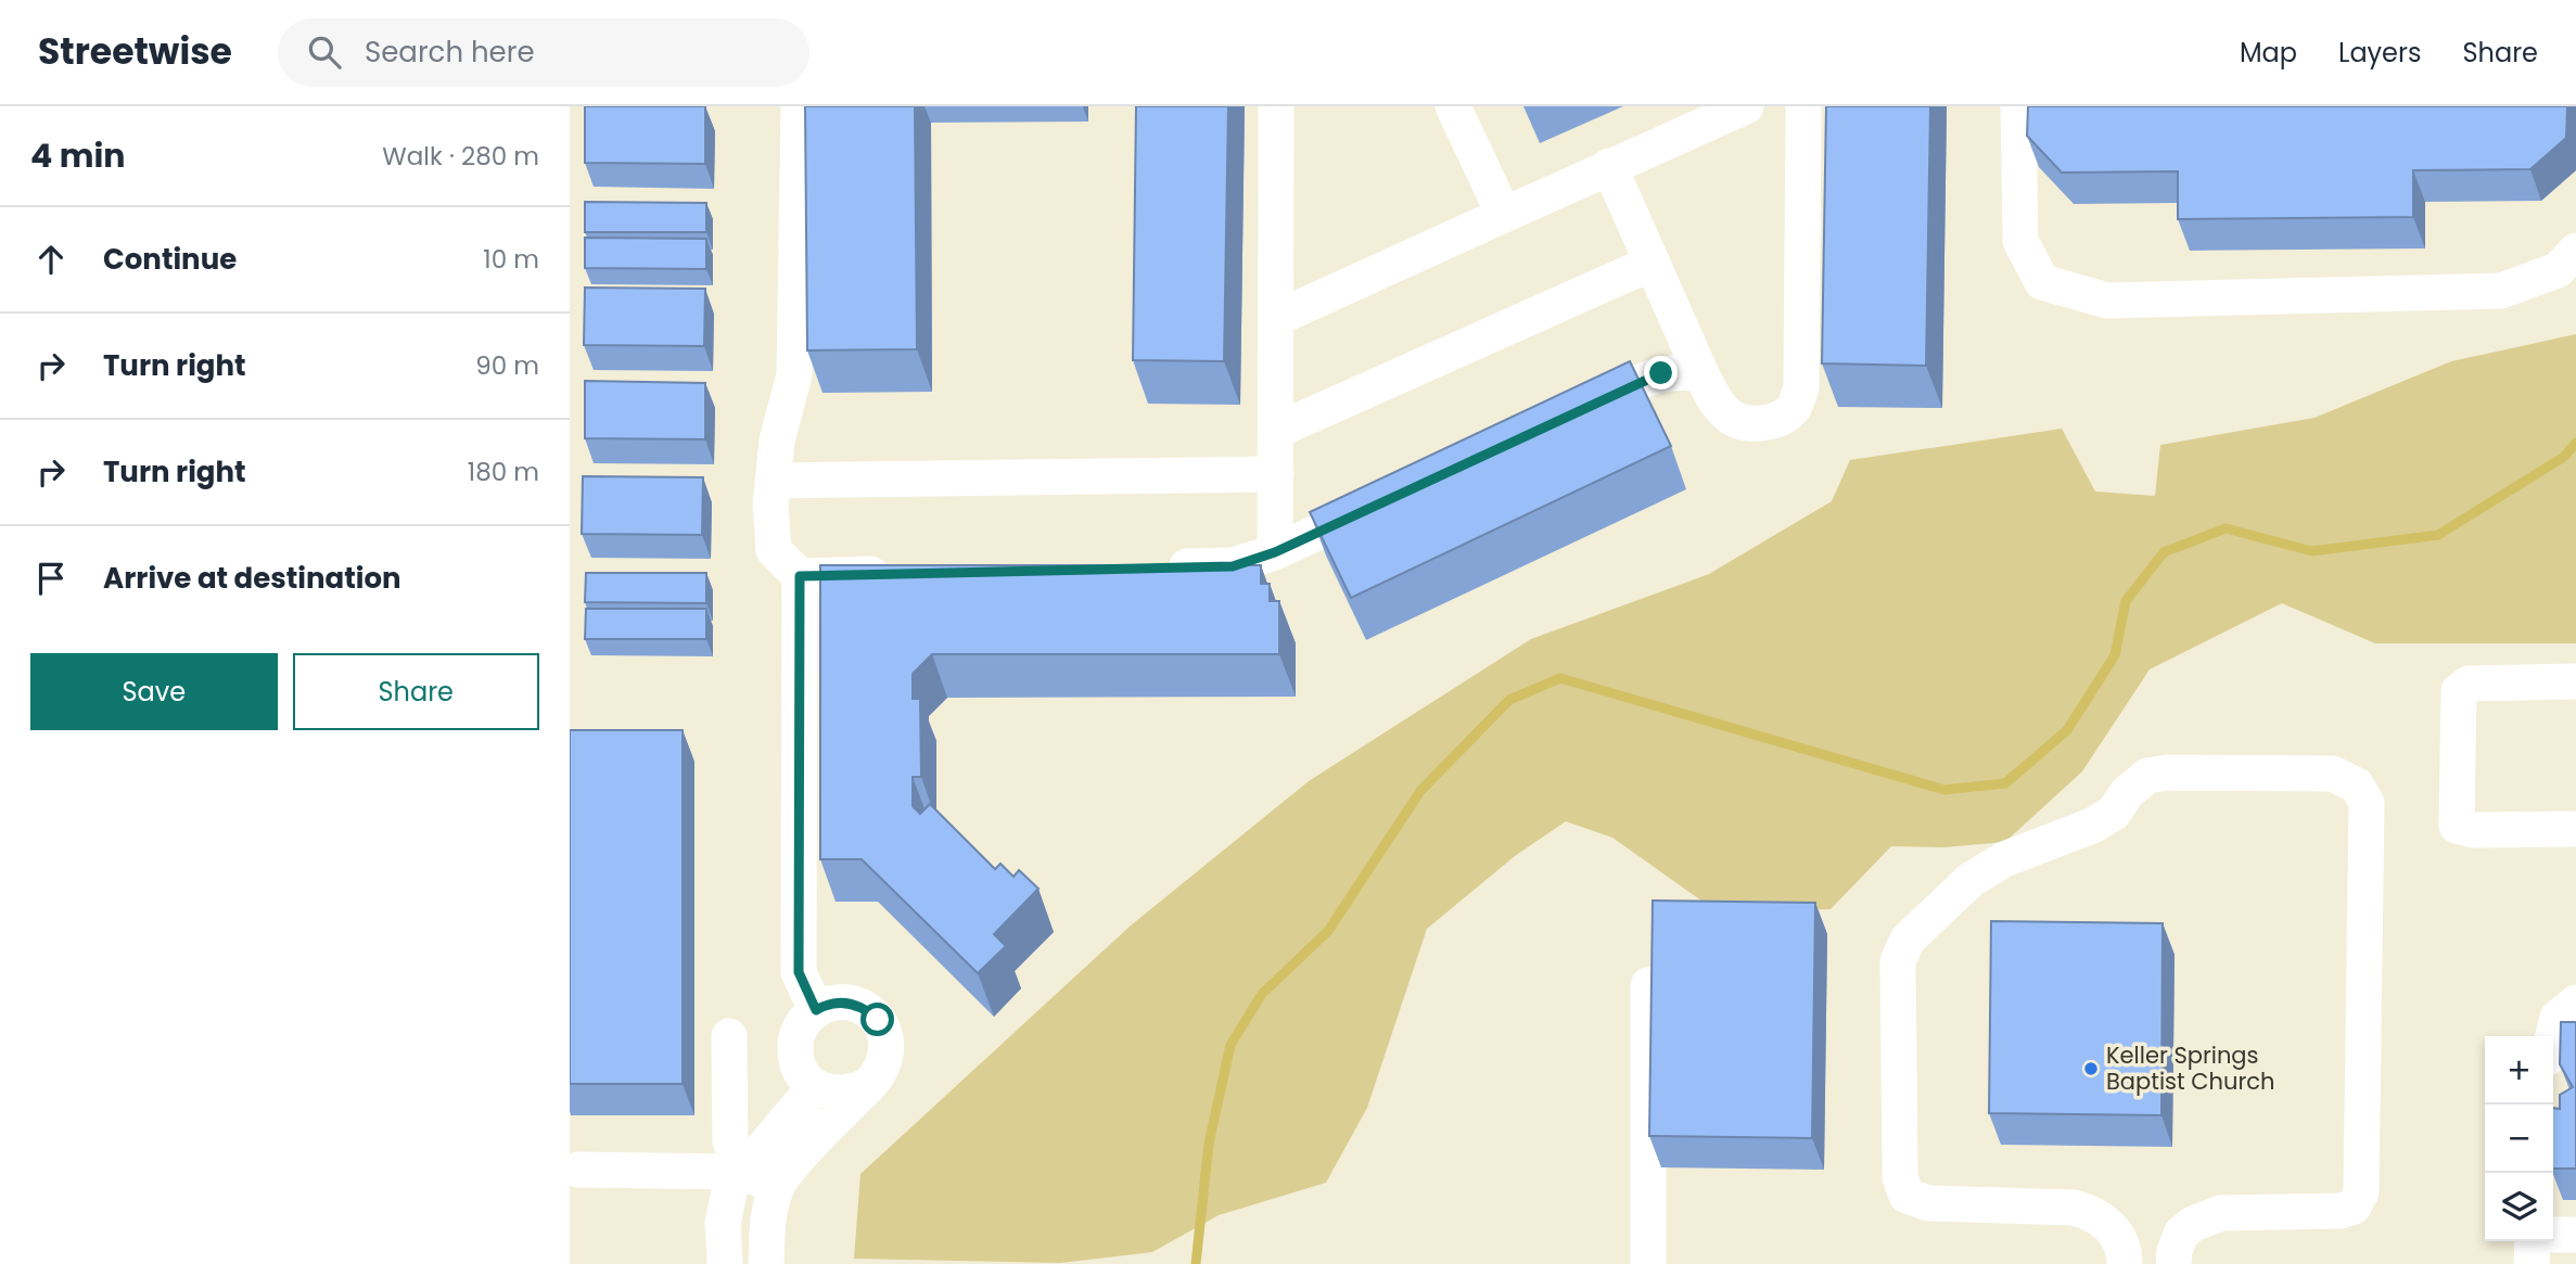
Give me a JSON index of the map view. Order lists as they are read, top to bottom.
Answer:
{
  "places": ["Keller Springs Baptist Church"],
  "page": {
    "header": "Streetwise",
    "search": "Search here",
    "nav": ["Map", "Layers", "Share"],
    "heading": ["4 min", "Walk · 280 m"],
    "list": [
      ["Continue", "10 m"],
      ["Turn right", "90 m"],
      ["Turn right", "180 m"],
      "Arrive at destination"
    ],
    "buttons": ["Save", "Share"],
    "map_buttons": ["+", "−"]
  }
}
